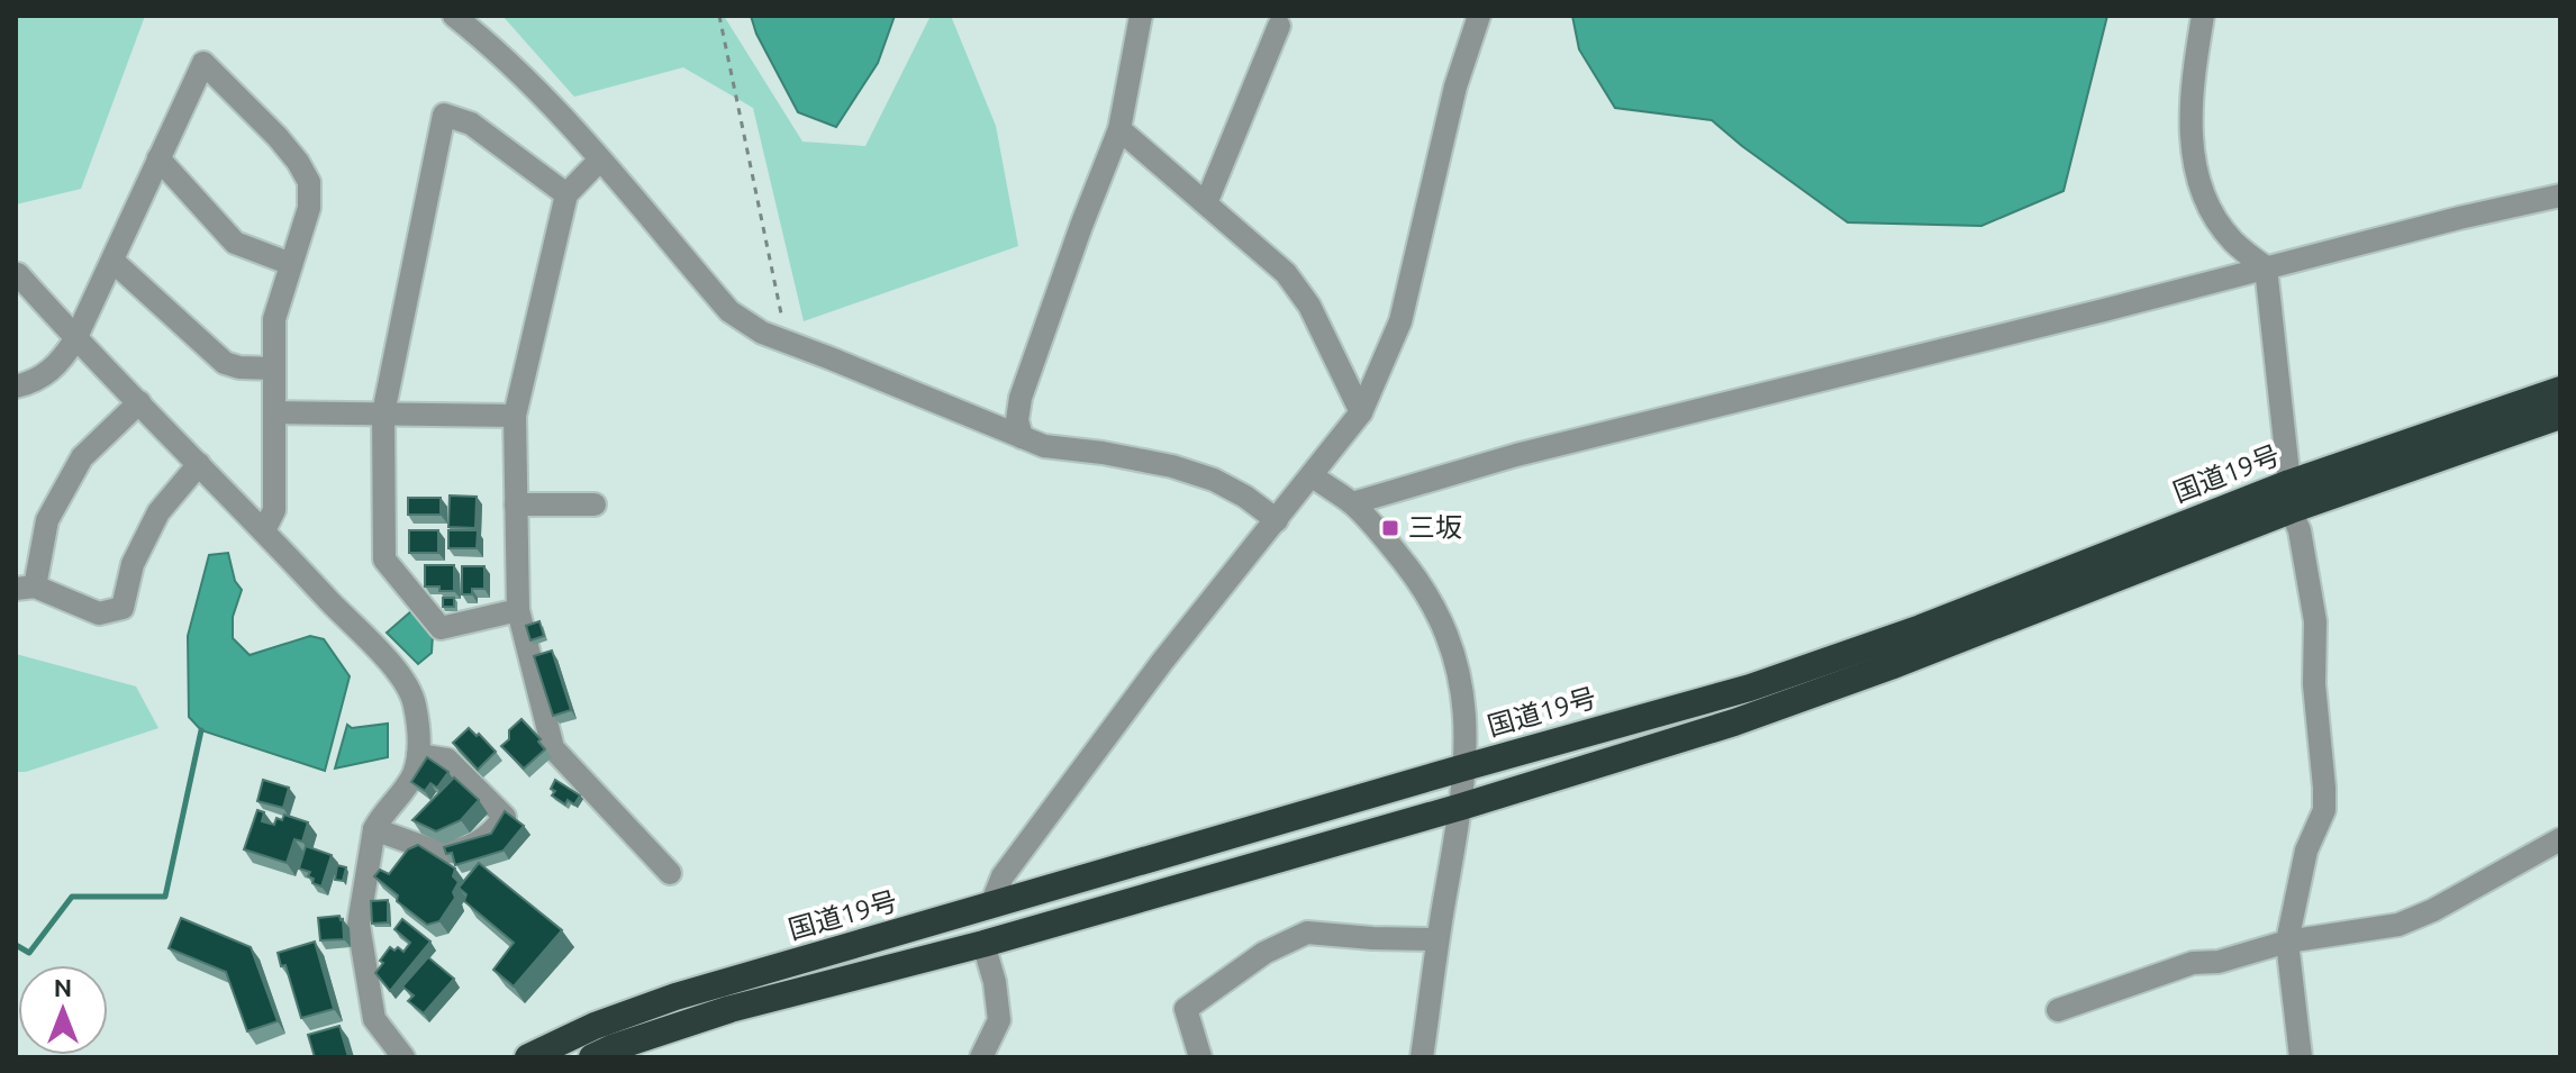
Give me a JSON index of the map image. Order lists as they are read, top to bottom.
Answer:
{
  "streets": {
    "highway": ["国道19号"]
  },
  "places": {
    "transit": ["三坂"]
  },
  "north": "top"
}
